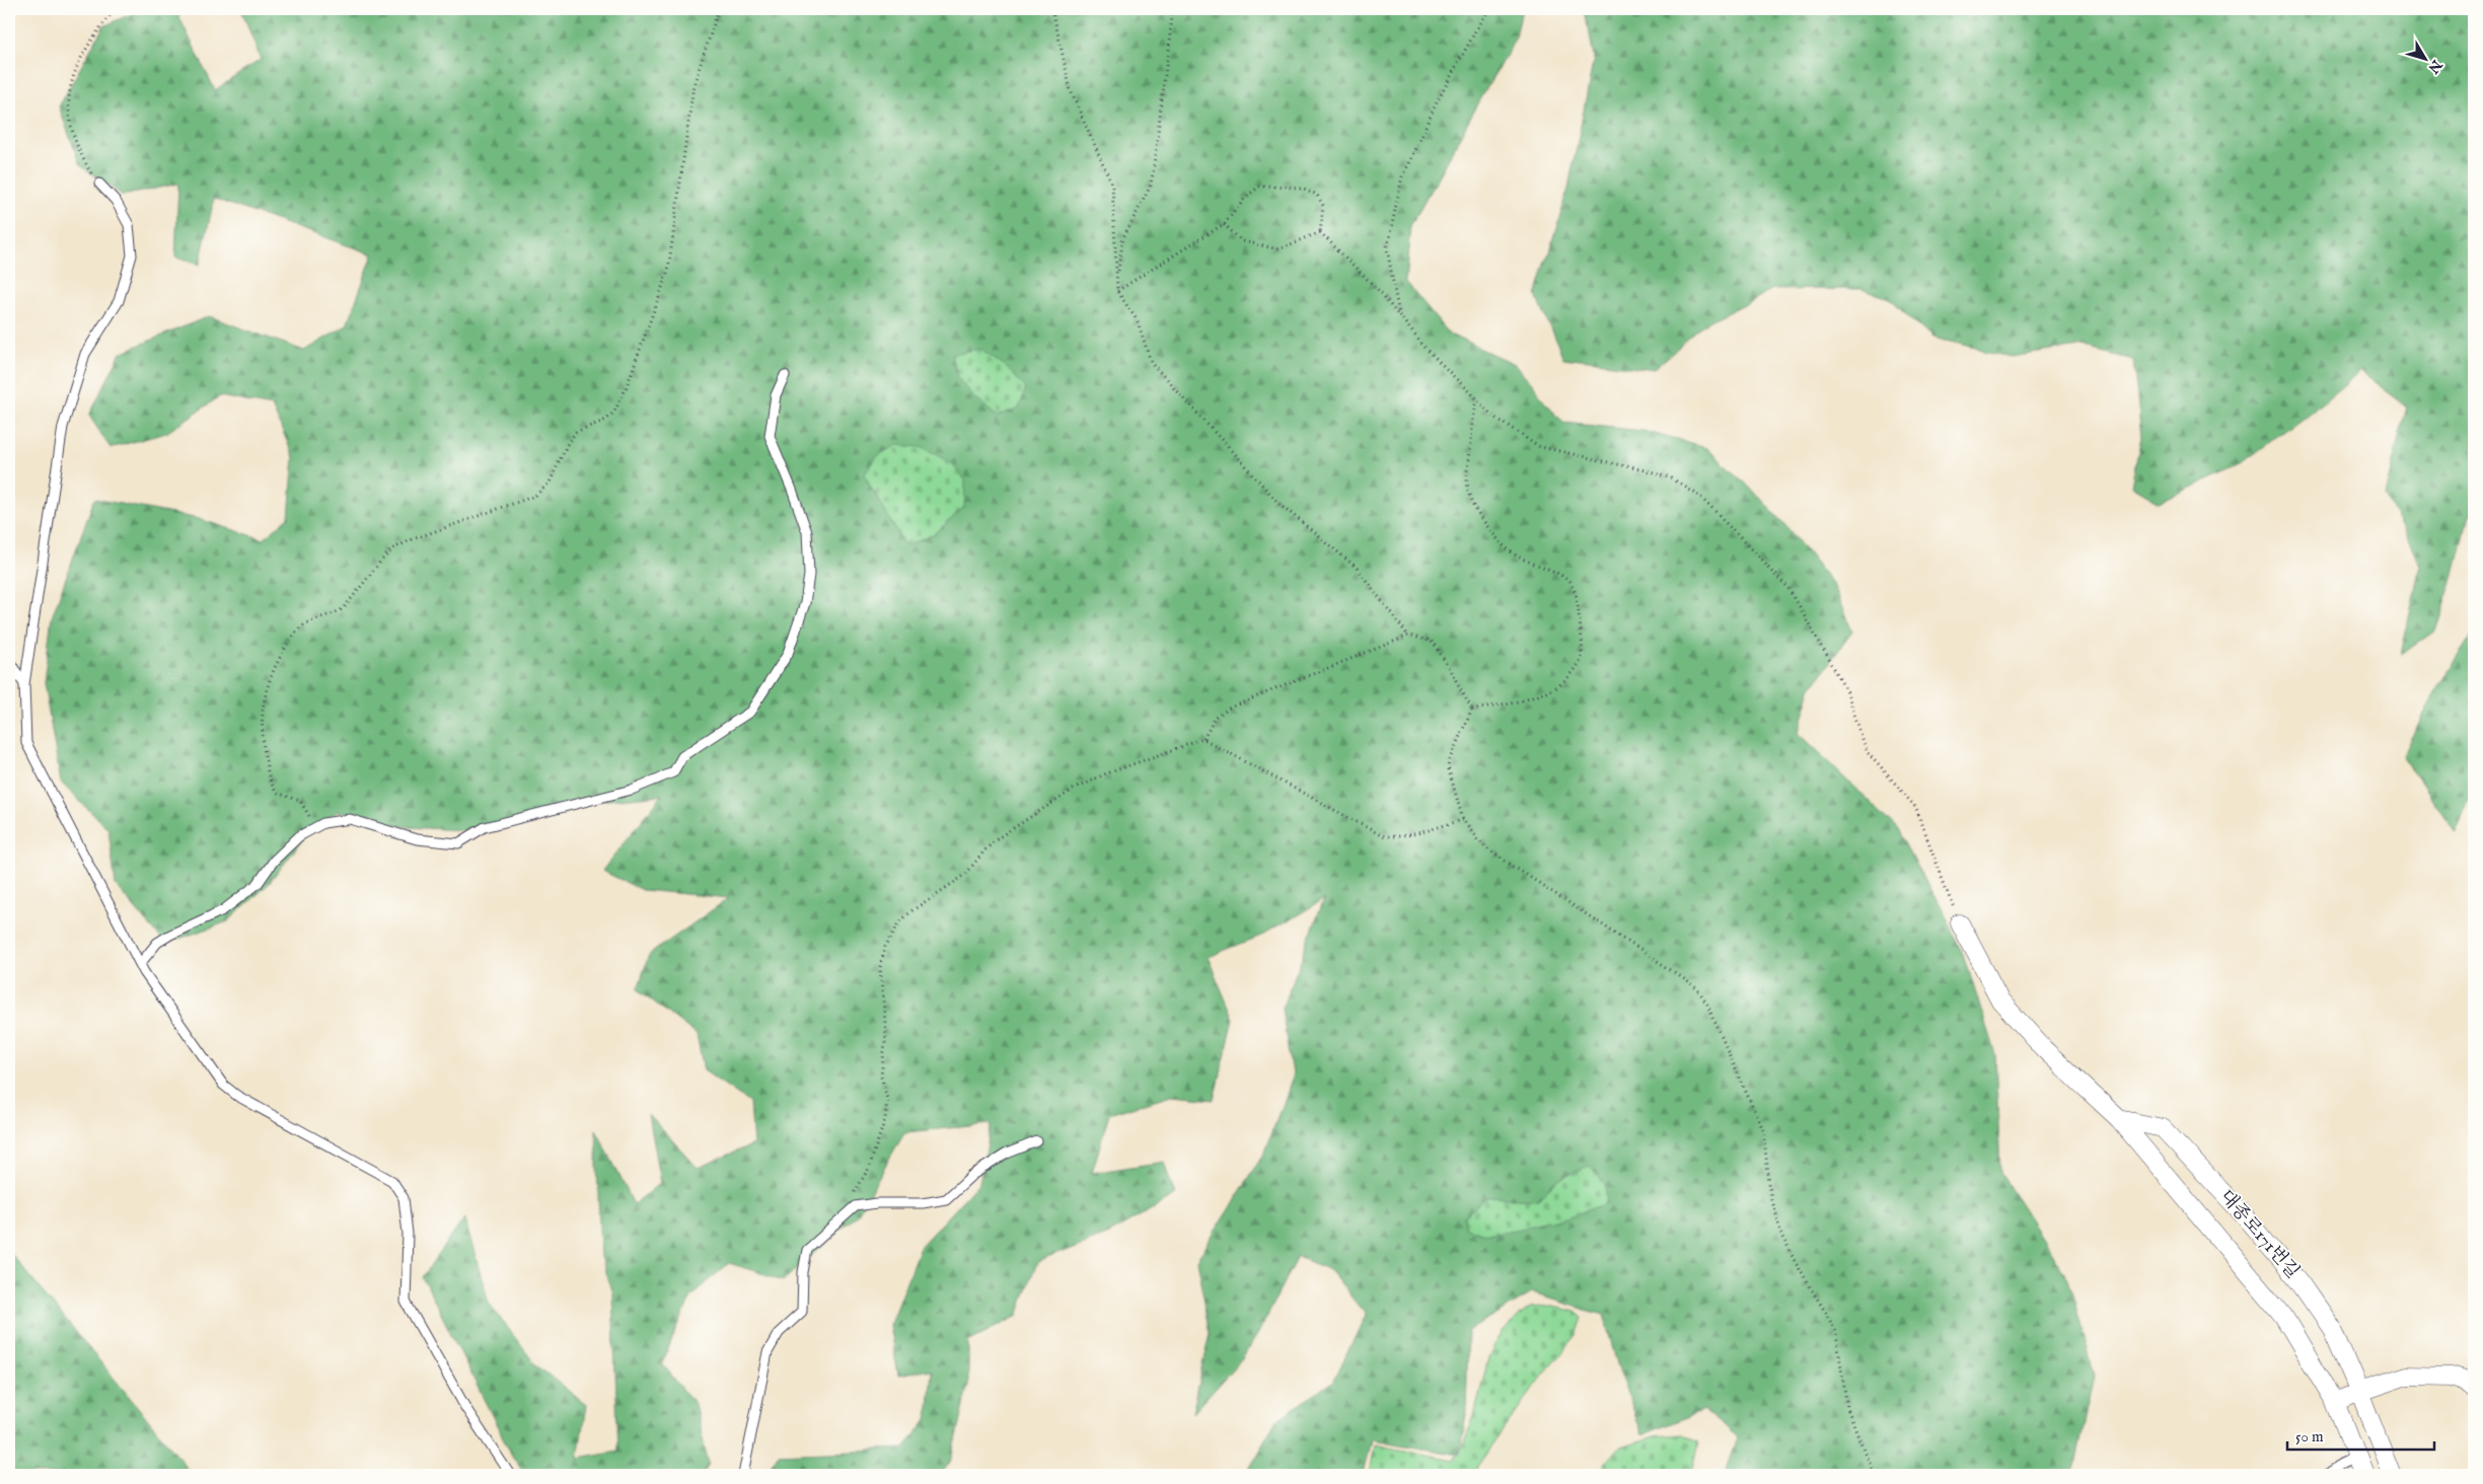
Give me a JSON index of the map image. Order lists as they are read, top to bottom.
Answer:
{
  "streets": {
    "street": ["대종로171번길"]
  },
  "scale_bar": "50 m",
  "north": "bottom right"
}
